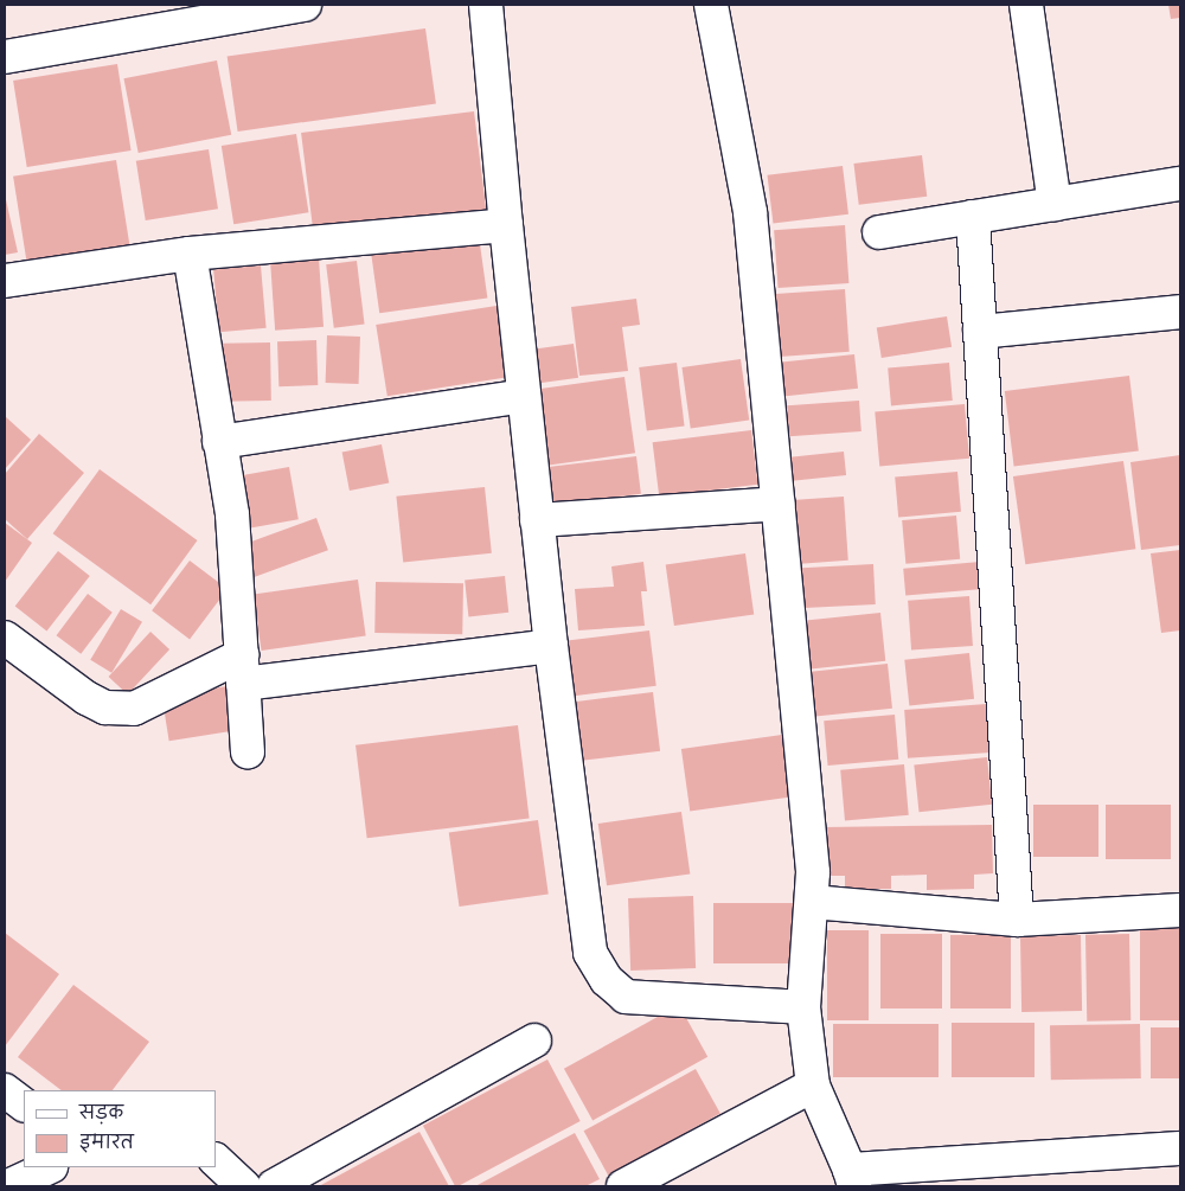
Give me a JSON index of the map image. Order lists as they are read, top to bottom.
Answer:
{
  "legend": ["सड़क", "इमारत"]
}
